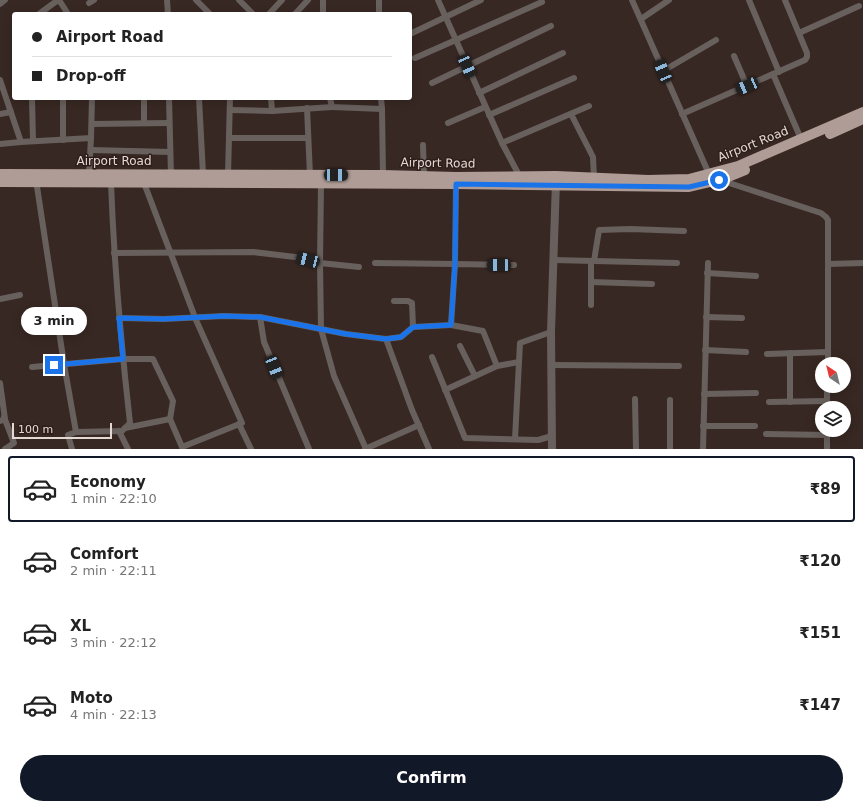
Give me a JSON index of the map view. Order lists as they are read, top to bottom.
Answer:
{
  "streets": {
    "highway": ["Airport Road"]
  },
  "scale_bar": "100 m",
  "north": "top left",
  "page": {
    "banner": ["Airport Road", "Drop-off"],
    "bubble": "3 min",
    "scale": "100 m",
    "list": [
      {
        "name": "Economy",
        "note": "1 min · 22:10",
        "value": "₹89"
      },
      {
        "name": "Comfort",
        "note": "2 min · 22:11",
        "value": "₹120"
      },
      {
        "name": "XL",
        "note": "3 min · 22:12",
        "value": "₹151"
      },
      {
        "name": "Moto",
        "note": "4 min · 22:13",
        "value": "₹147"
      }
    ],
    "buttons": "Confirm"
  }
}
